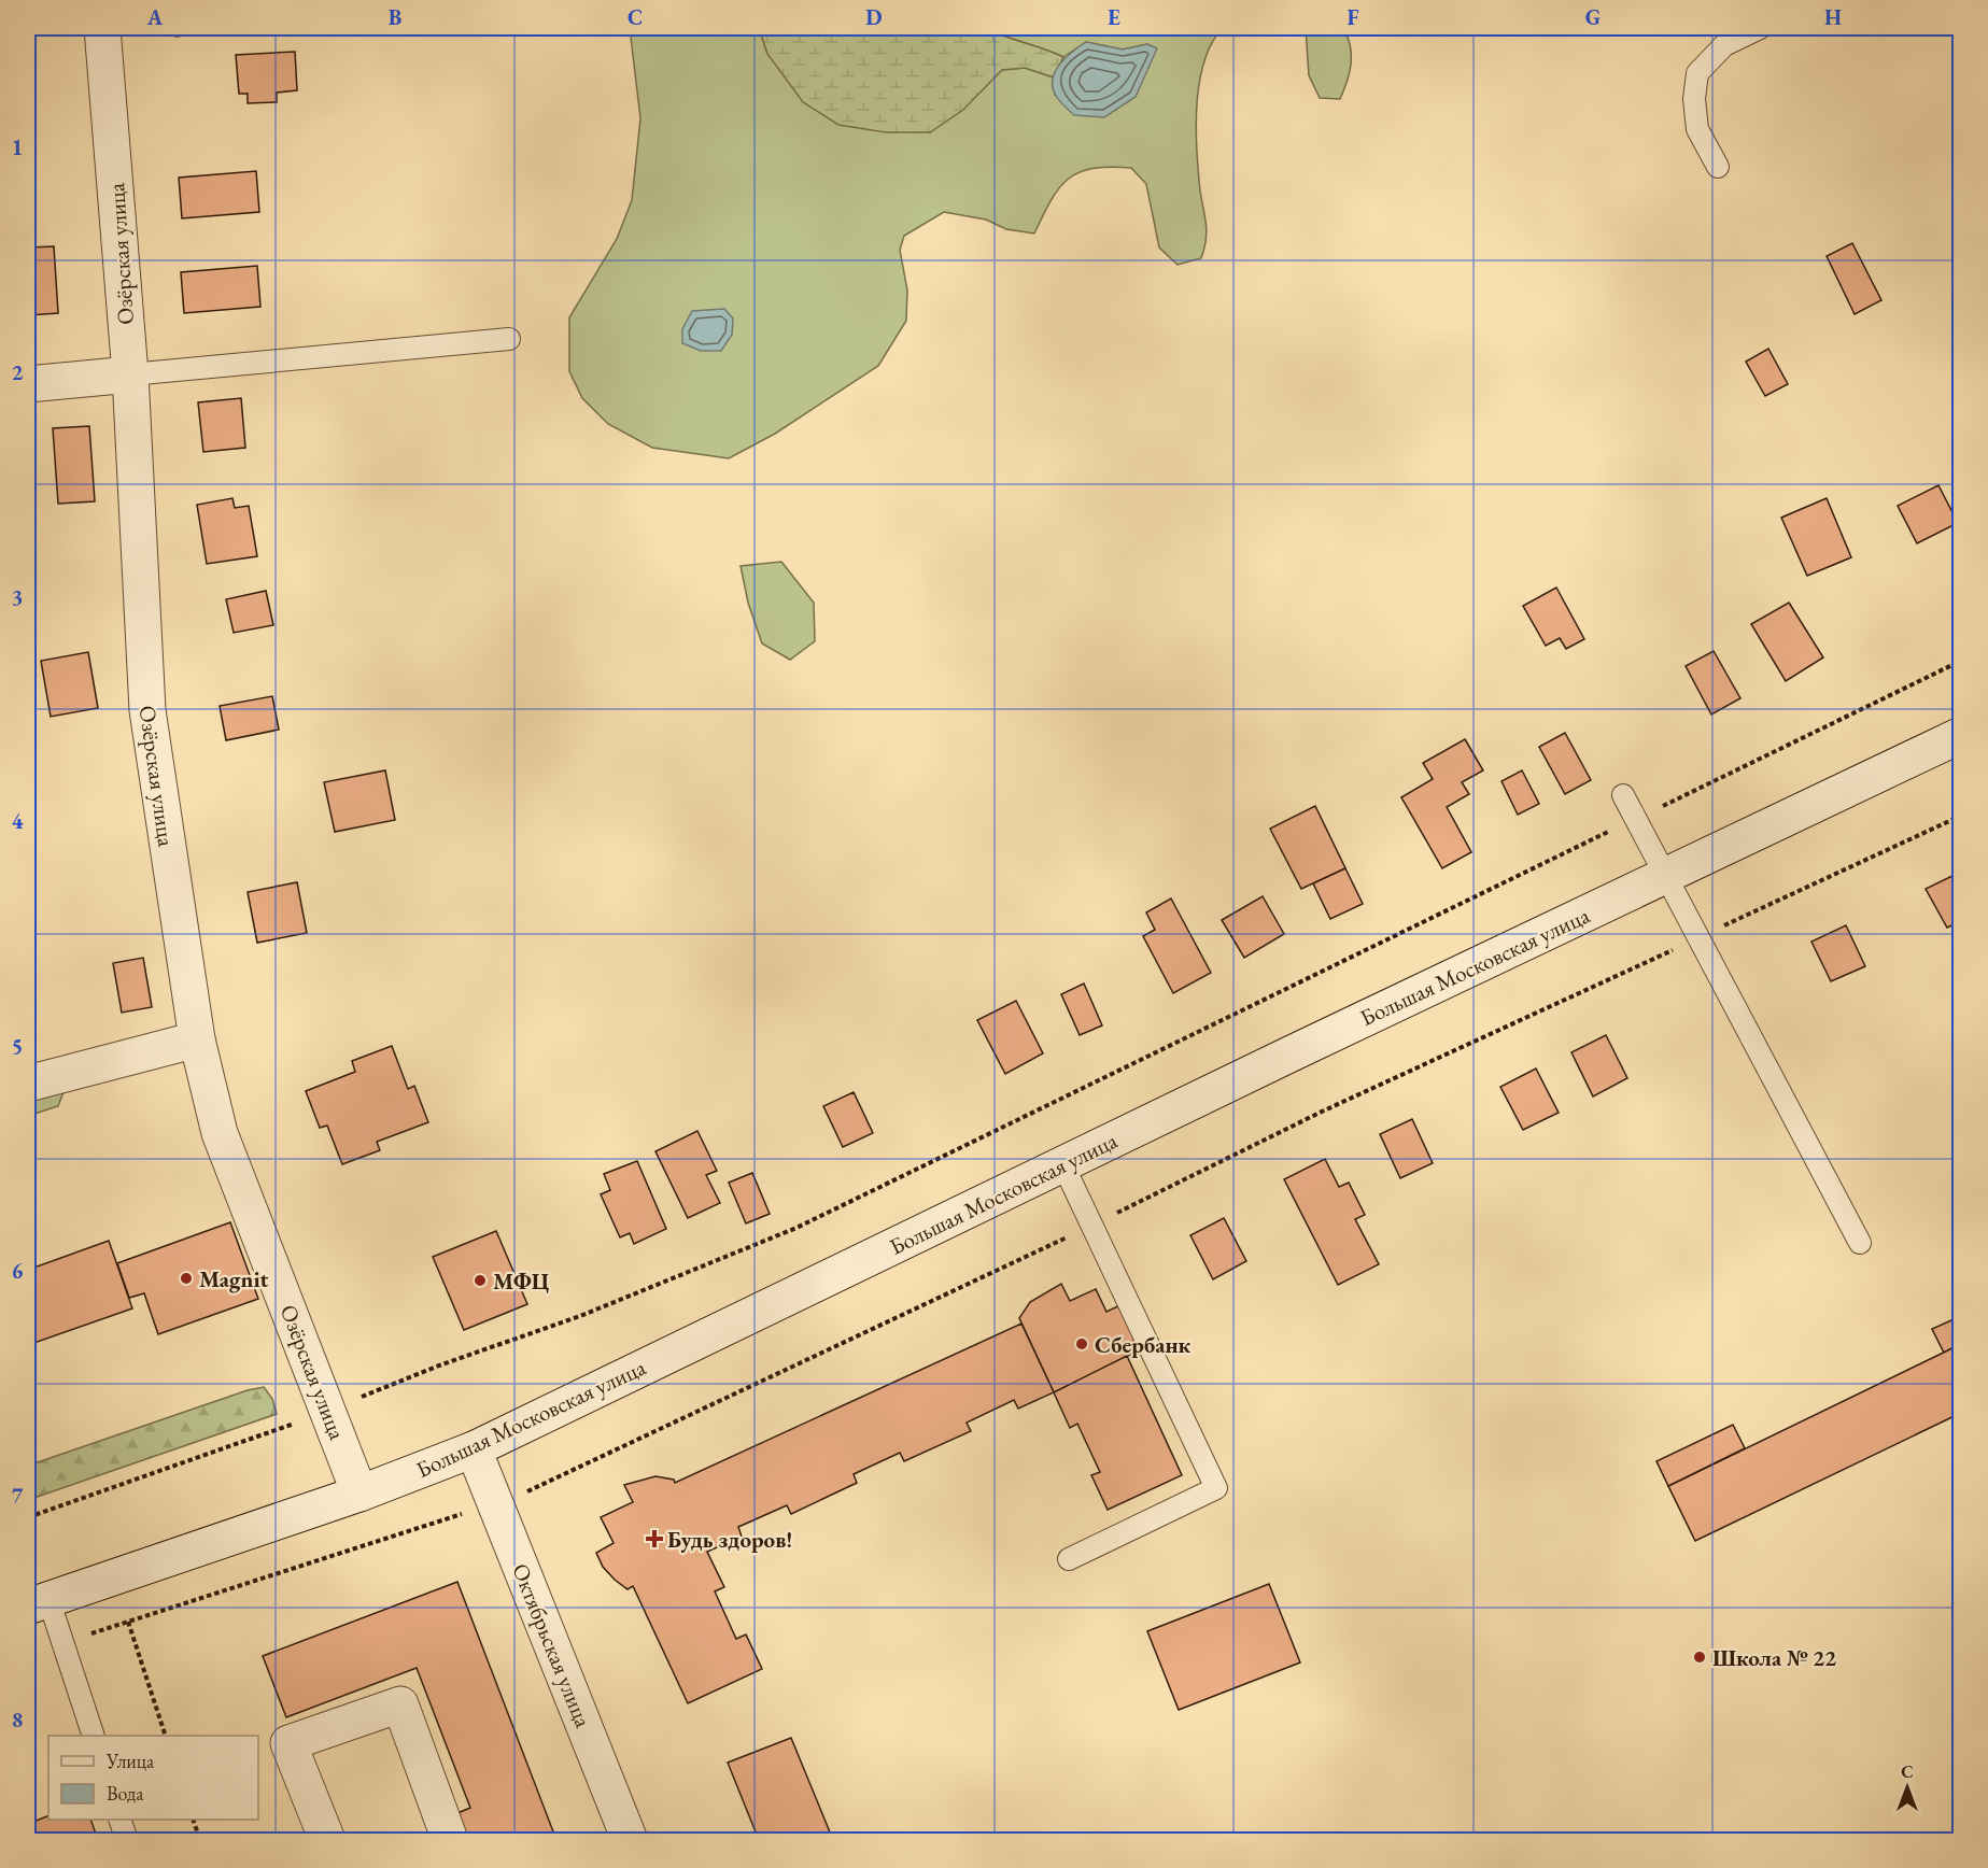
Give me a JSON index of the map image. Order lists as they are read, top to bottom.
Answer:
{
  "streets": {
    "street": ["Озёрская улица", "Большая Московская улица", "Октябрьская улица"]
  },
  "crossings": [
    ["Озёрская улица", "Большая Московская улица"],
    ["Большая Московская улица", "Октябрьская улица"]
  ],
  "places": {
    "other": [
      "Magnit",
      "МФЦ",
      "Сбербанк",
      "Школа № 22"
    ],
    "health": ["Будь здоров!"]
  },
  "legend": ["Улица", "Вода"],
  "north": "top",
  "grid": {
    "columns": [
      "A",
      "B",
      "C",
      "D",
      "E",
      "F",
      "G",
      "H"
    ],
    "rows": [
      "1",
      "2",
      "3",
      "4",
      "5",
      "6",
      "7",
      "8"
    ]
  }
}
